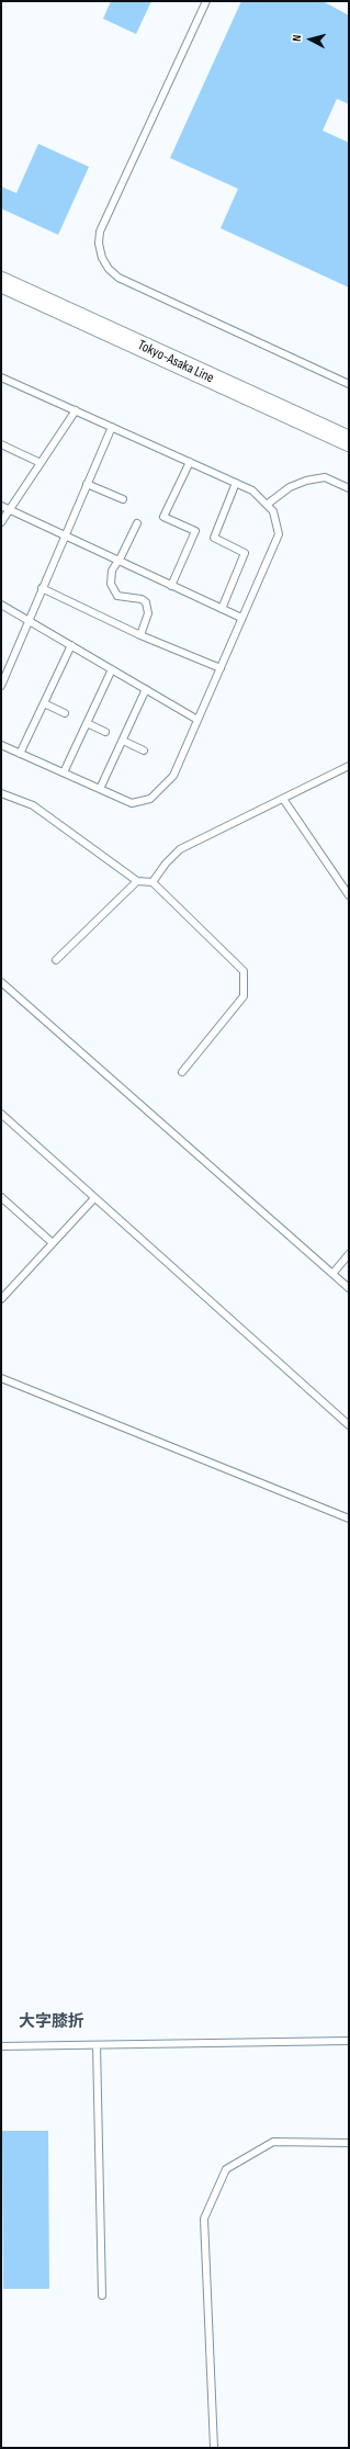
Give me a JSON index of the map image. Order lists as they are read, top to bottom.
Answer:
{
  "streets": {
    "main road": ["Tokyo-Asaka Line"]
  },
  "districts": ["大字膝折"],
  "north": "left"
}
